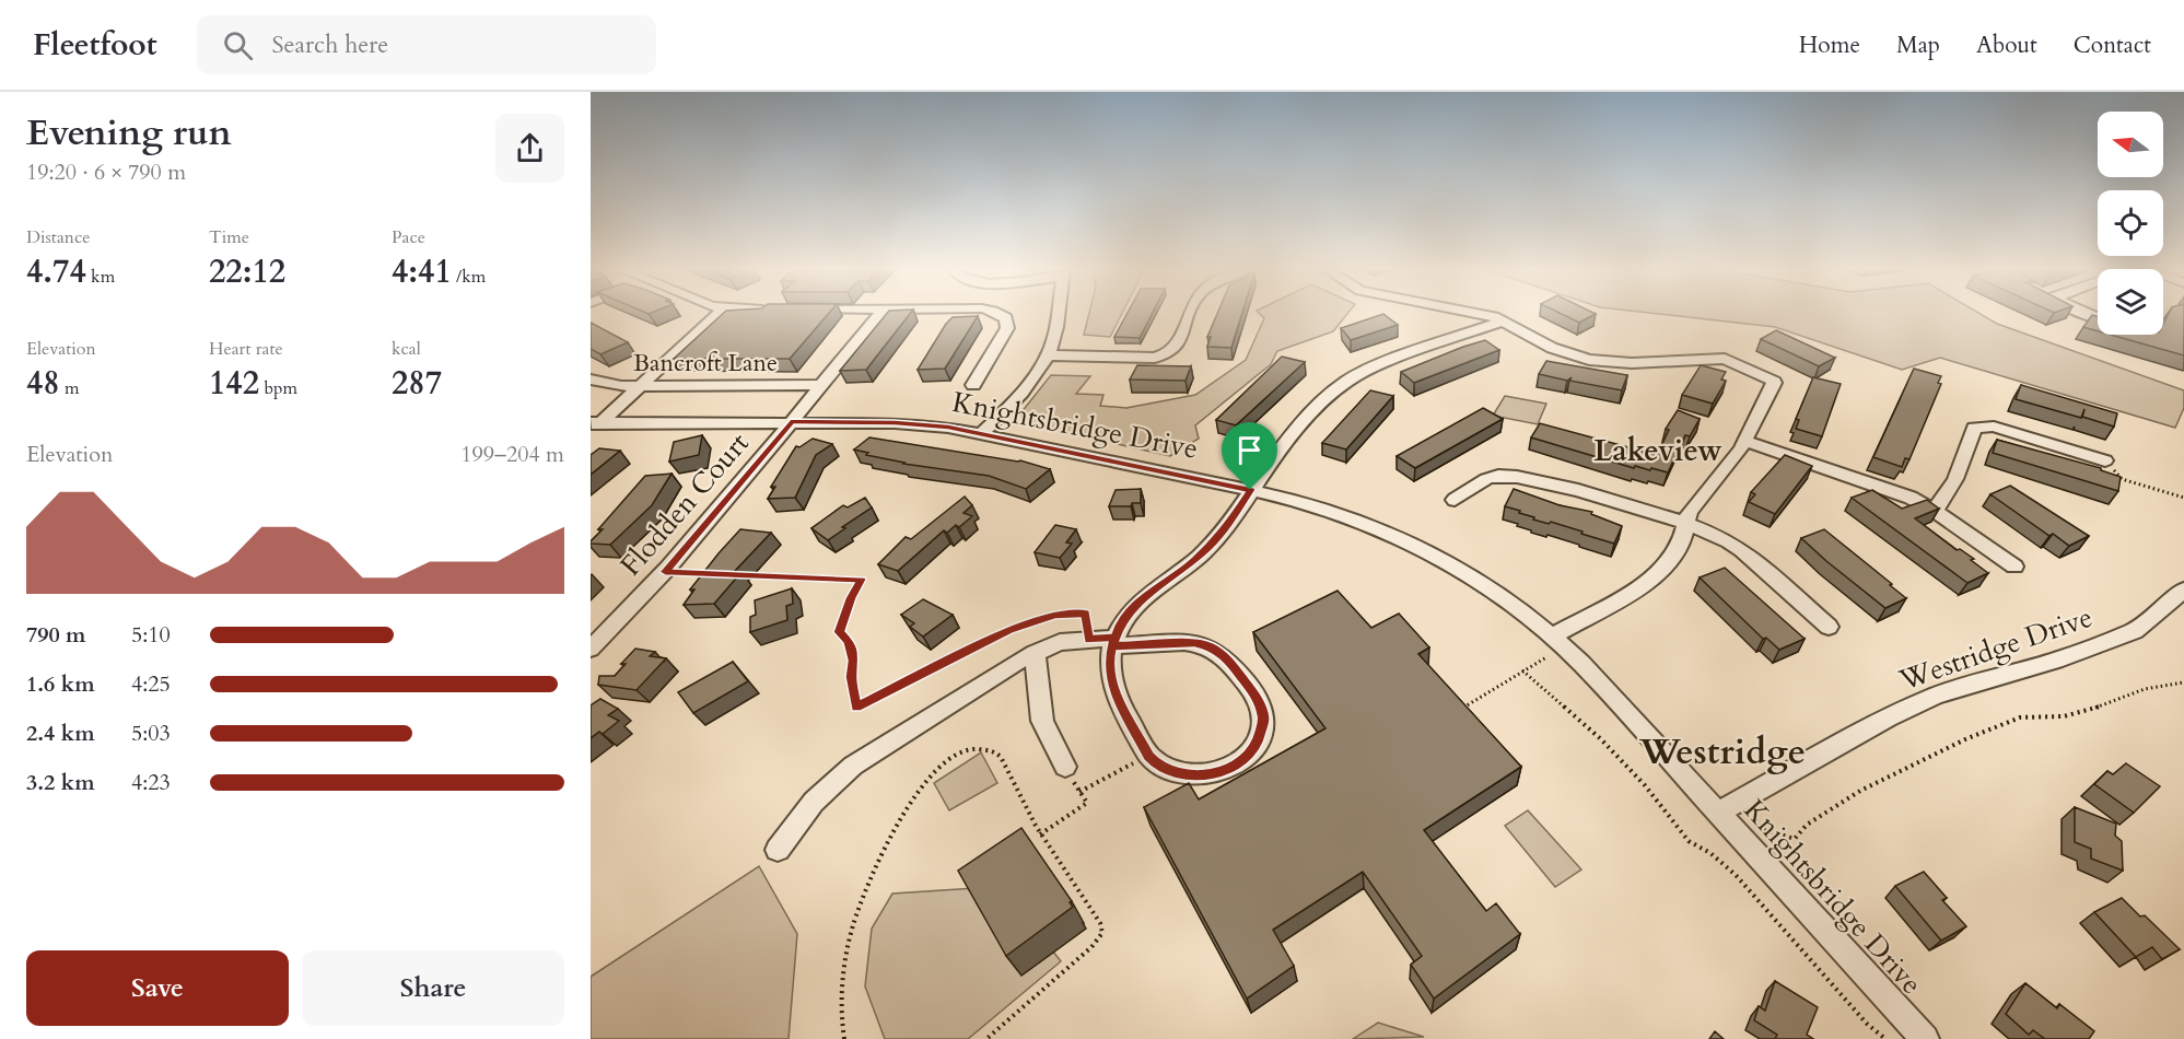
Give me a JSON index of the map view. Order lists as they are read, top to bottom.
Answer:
{
  "streets": {
    "street": [
      "Bancroft Lane",
      "Knightsbridge Drive",
      "Flodden Court",
      "Westridge Drive"
    ]
  },
  "crossings": [
    ["Bancroft Lane", "Flodden Court"],
    ["Knightsbridge Drive", "Flodden Court"],
    ["Knightsbridge Drive", "Westridge Drive"]
  ],
  "districts": ["Lakeview", "Westridge"],
  "north": "left",
  "page": {
    "header": "Fleetfoot",
    "search": "Search here",
    "nav": [
      "Home",
      "Map",
      "About",
      "Contact"
    ],
    "heading": ["Evening run", "19:20 · 6 × 790 m"],
    "stats": [
      ["Distance", "4.74 km"],
      ["Time", "22:12"],
      ["Pace", "4:41 /km"],
      ["Elevation", "48 m"],
      ["Heart rate", "142 bpm"],
      ["kcal", "287"]
    ],
    "chart": ["Elevation", "199–204 m"],
    "list": [
      {
        "name": "790 m",
        "note": "5:10"
      },
      {
        "name": "1.6 km",
        "note": "4:25"
      },
      {
        "name": "2.4 km",
        "note": "5:03"
      },
      {
        "name": "3.2 km",
        "note": "4:23"
      }
    ],
    "buttons": ["Save", "Share"]
  }
}
